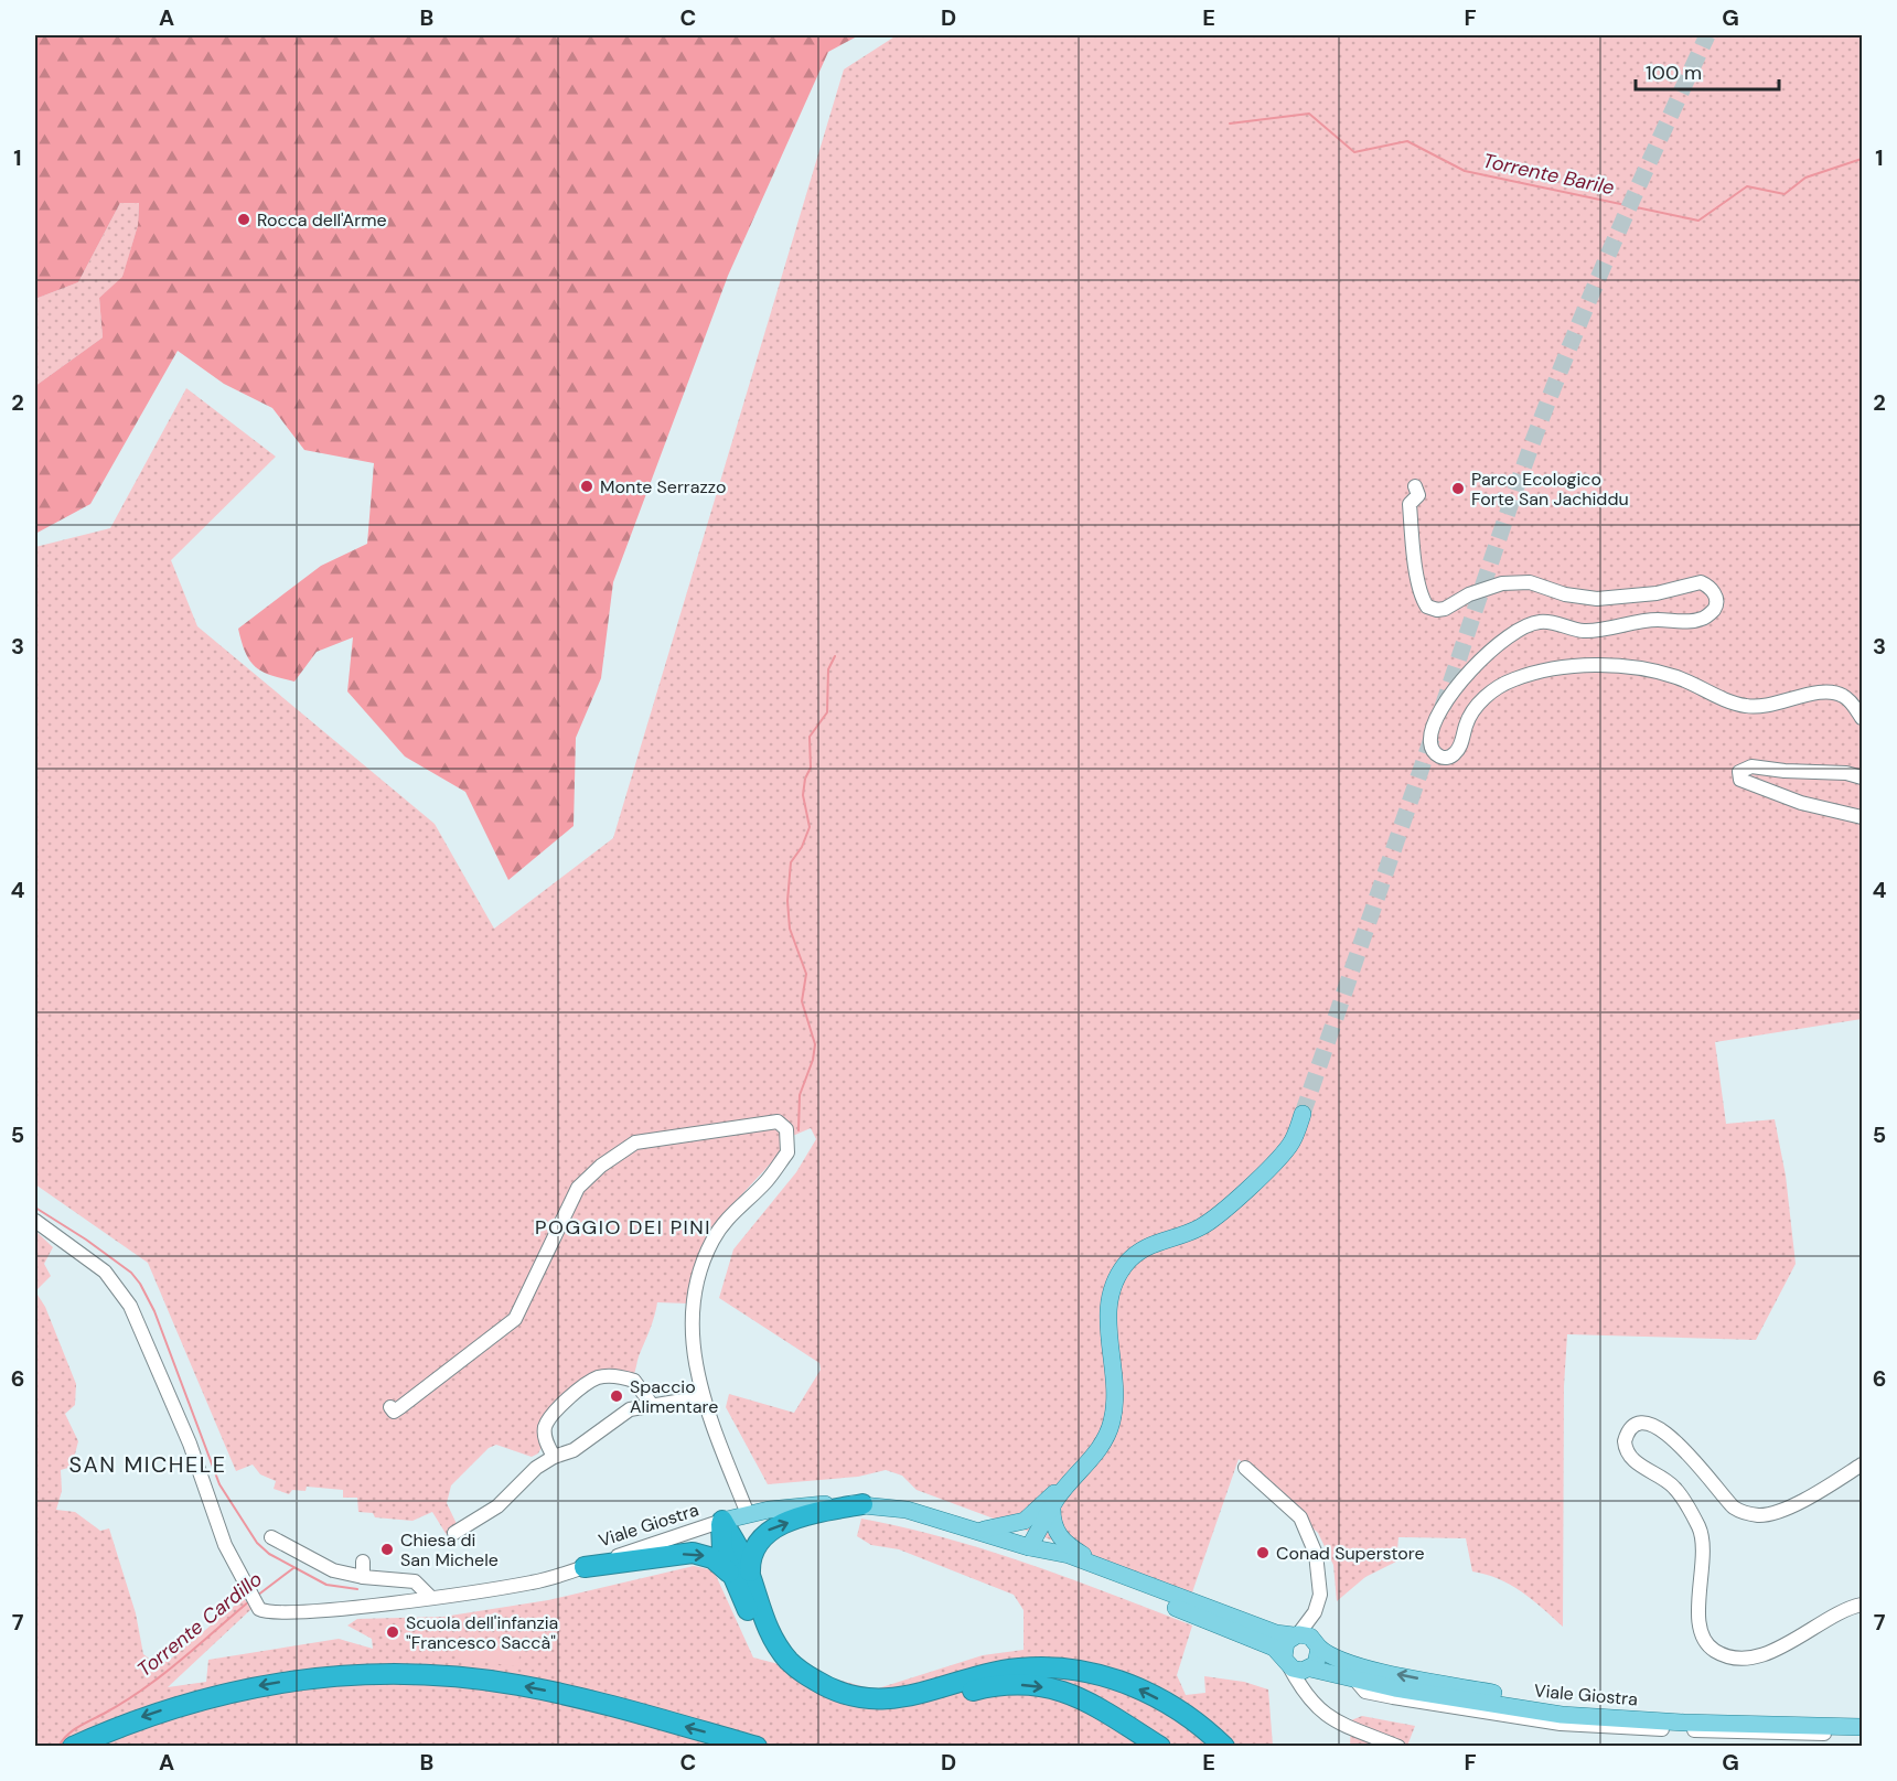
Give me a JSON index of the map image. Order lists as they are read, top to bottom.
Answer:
{
  "streets": {
    "main road": ["Viale Giostra"]
  },
  "districts": ["POGGIO DEI PINI", "SAN MICHELE"],
  "water": ["Torrente Barile", "Torrente Cardillo"],
  "places": [
    "Rocca dell'Arme",
    "Monte Serrazzo",
    "Parco Ecologico Forte San Jachiddu",
    "Spaccio Alimentare",
    "Chiesa di San Michele",
    "Conad Superstore",
    "Scuola dell'infanzia \"Francesco Saccà\""
  ],
  "scale_bar": "100 m",
  "grid": {
    "columns": [
      "A",
      "B",
      "C",
      "D",
      "E",
      "F",
      "G"
    ],
    "rows": [
      "1",
      "2",
      "3",
      "4",
      "5",
      "6",
      "7"
    ]
  }
}
